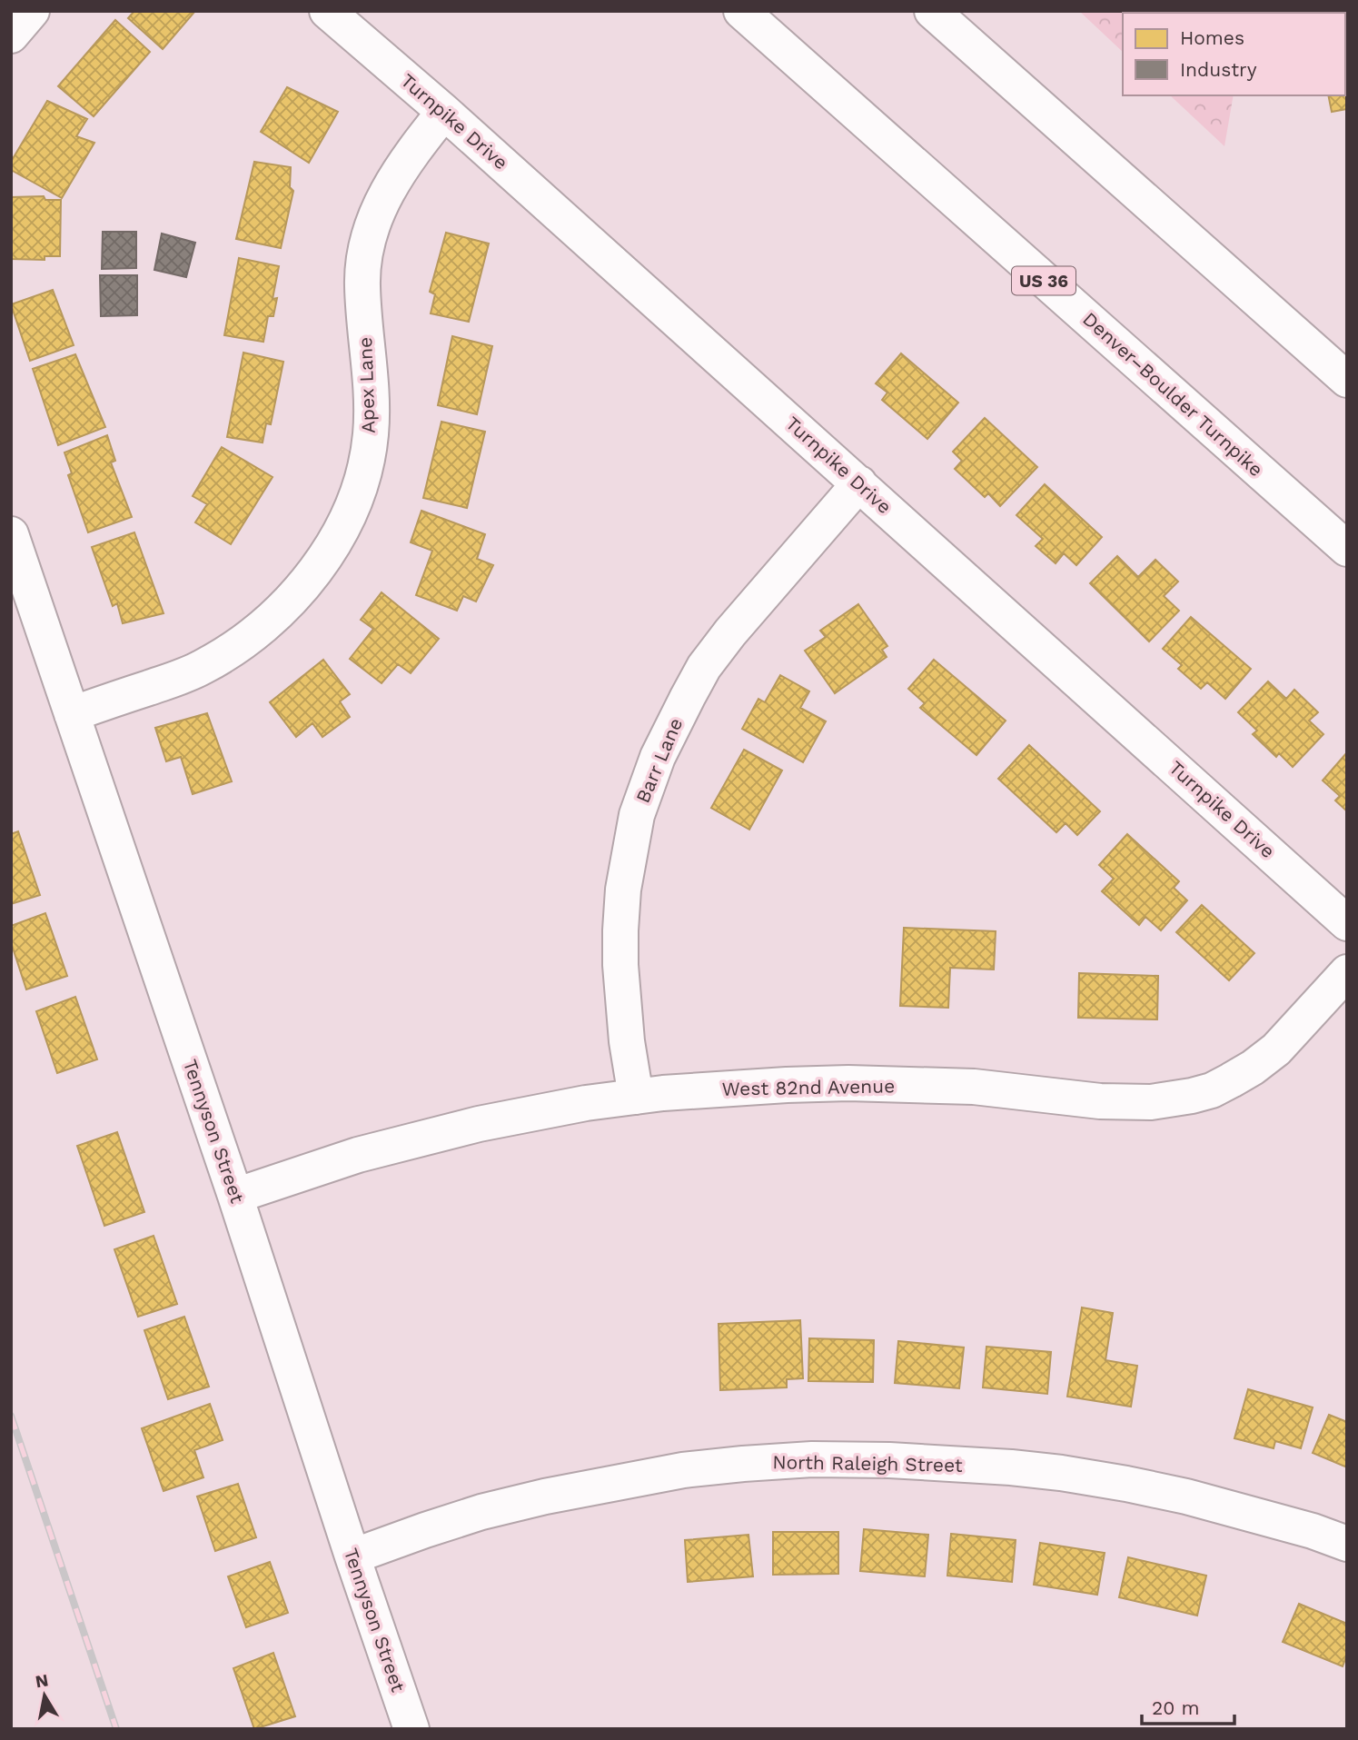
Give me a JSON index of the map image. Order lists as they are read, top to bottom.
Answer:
{
  "streets": {
    "main road": [
      "Turnpike Drive",
      "US 36",
      "Apex Lane",
      "Denver–Boulder Turnpike",
      "Barr Lane",
      "West 82nd Avenue",
      "Tennyson Street",
      "North Raleigh Street"
    ]
  },
  "crossings": [
    ["Turnpike Drive", "Apex Lane"],
    ["Turnpike Drive", "Barr Lane"],
    ["Apex Lane", "Tennyson Street"],
    ["Barr Lane", "West 82nd Avenue"],
    ["West 82nd Avenue", "Tennyson Street"],
    ["Tennyson Street", "North Raleigh Street"]
  ],
  "legend": ["Homes", "Industry"],
  "scale_bar": "20 m",
  "north": "top"
}
